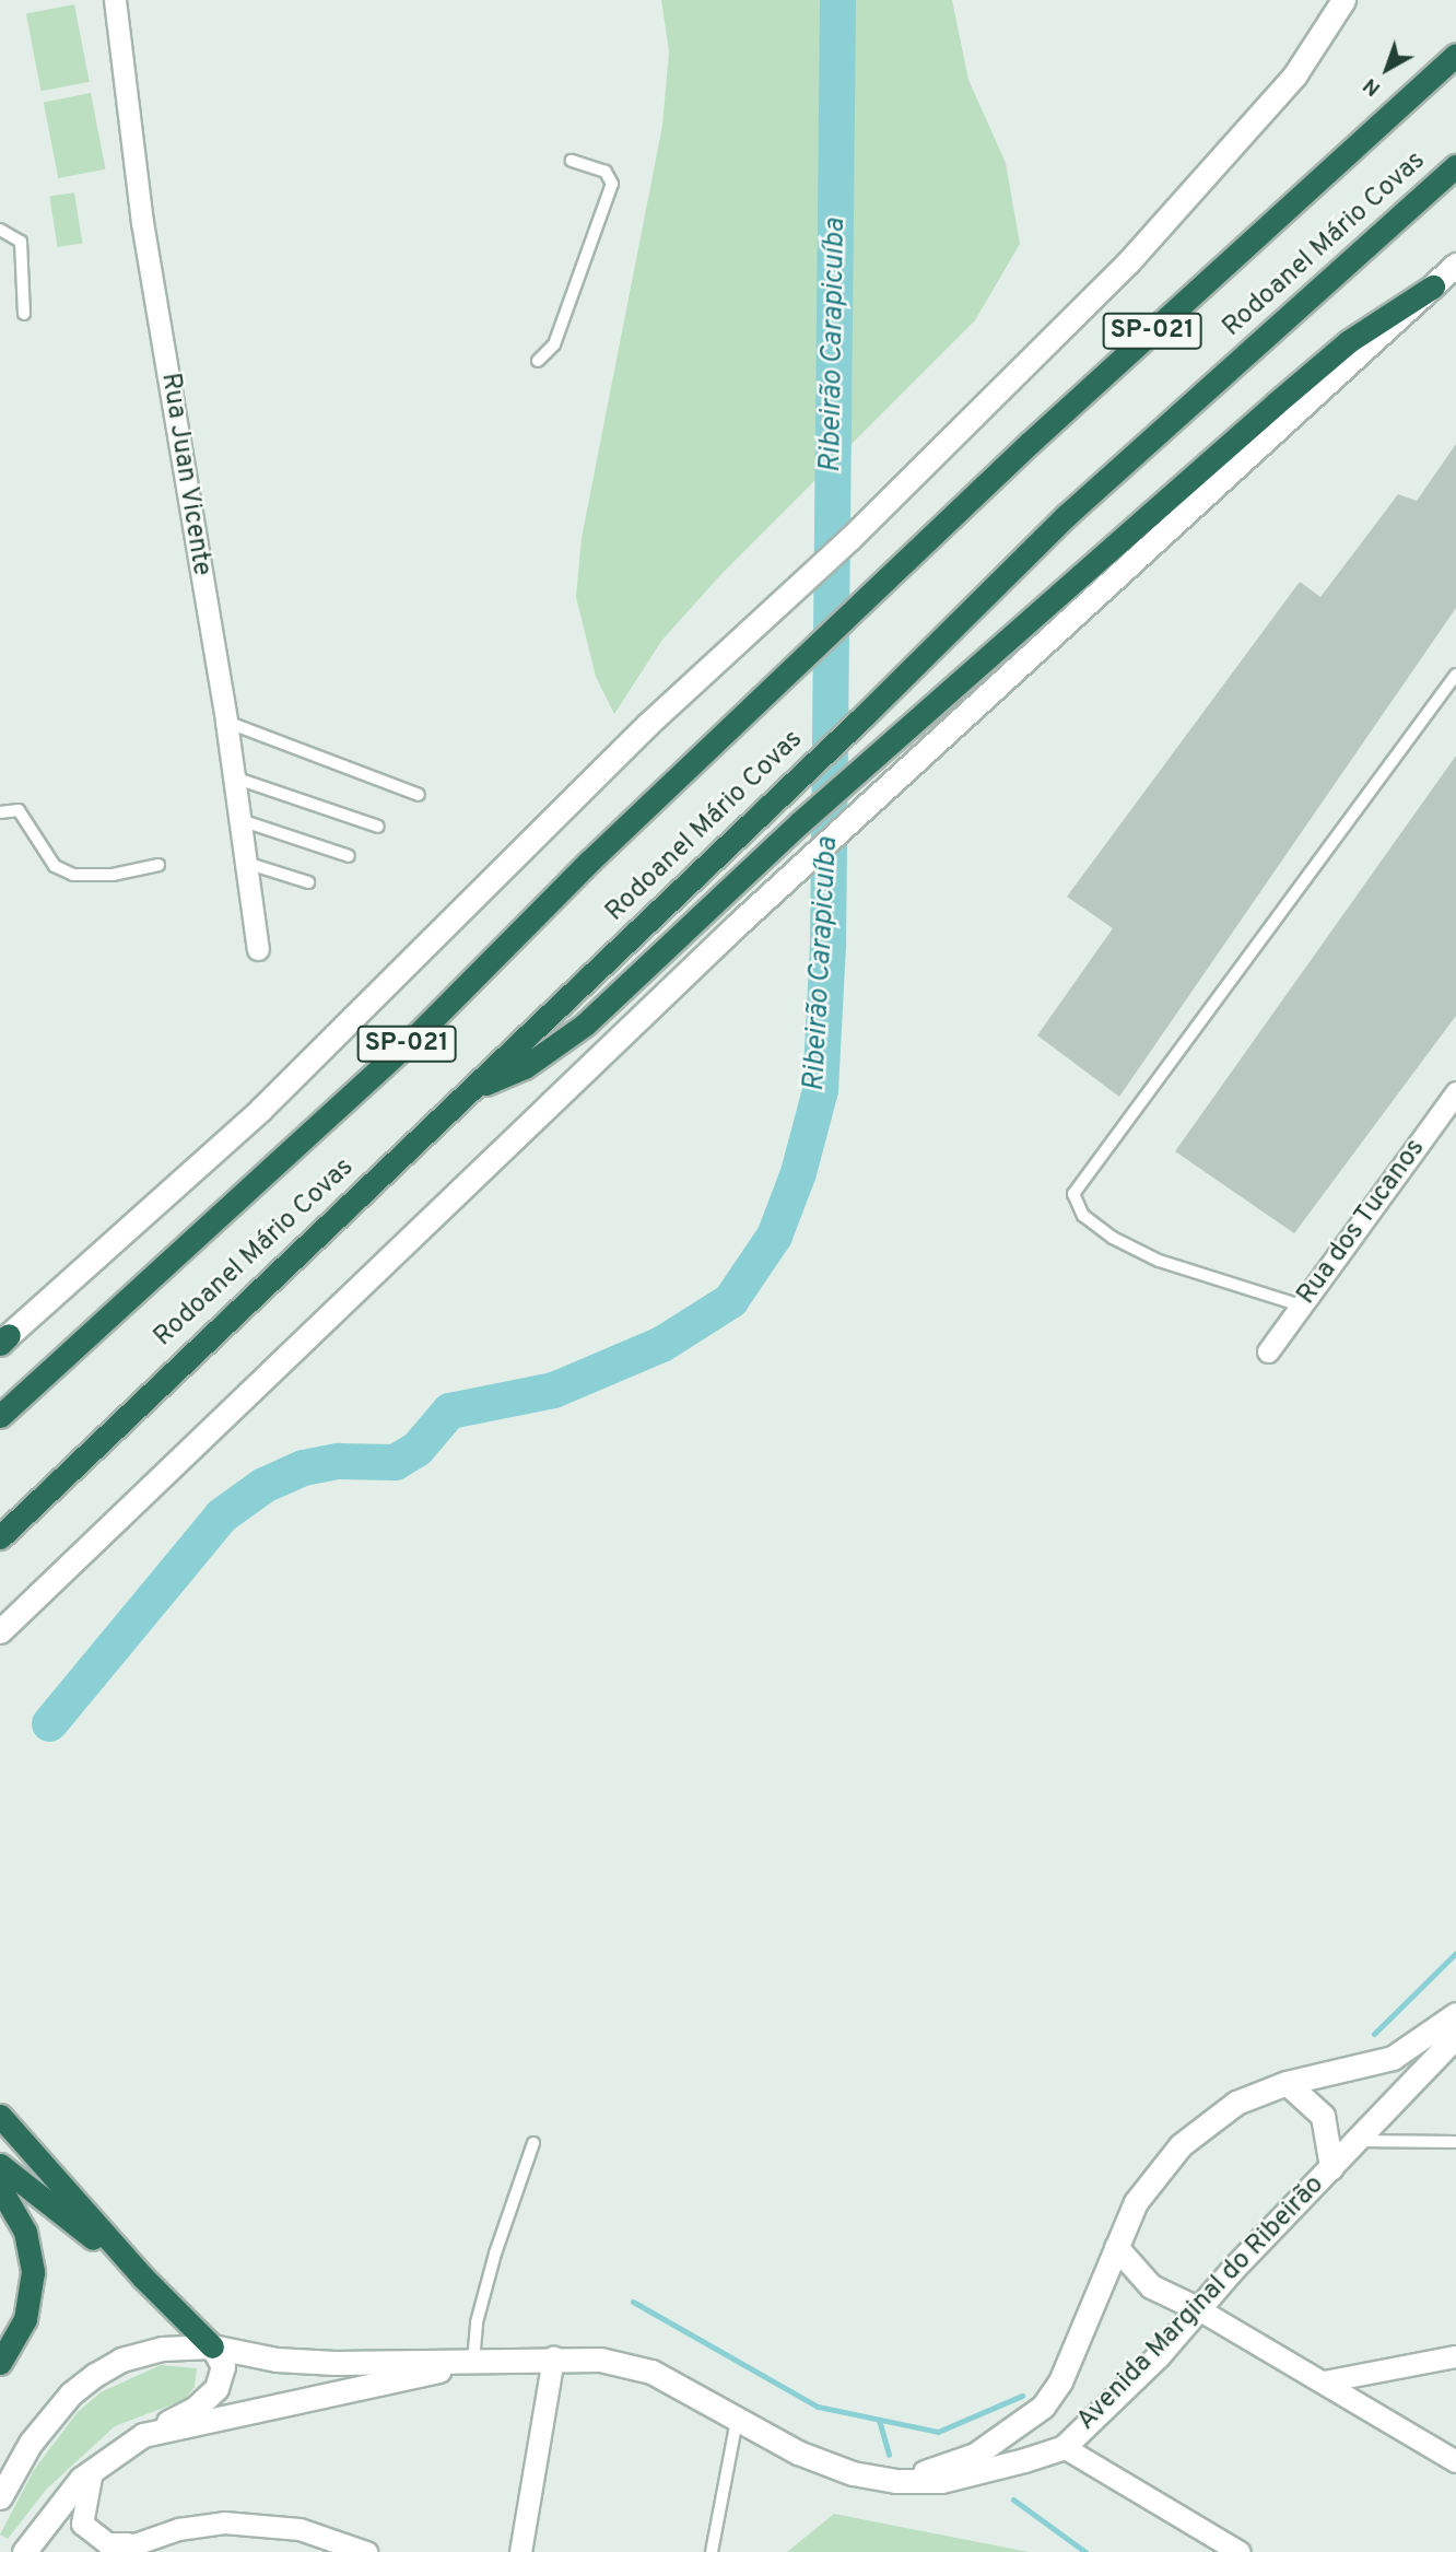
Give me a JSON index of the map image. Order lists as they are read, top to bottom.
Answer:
{
  "streets": {
    "highway": ["Rodoanel Mário Covas", "SP-021"],
    "main road": ["Avenida Marginal do Ribeirão"],
    "street": ["Rua Juan Vicente", "Rua dos Tucanos"]
  },
  "water": ["Ribeirão Carapicuíba"],
  "north": "bottom left"
}
